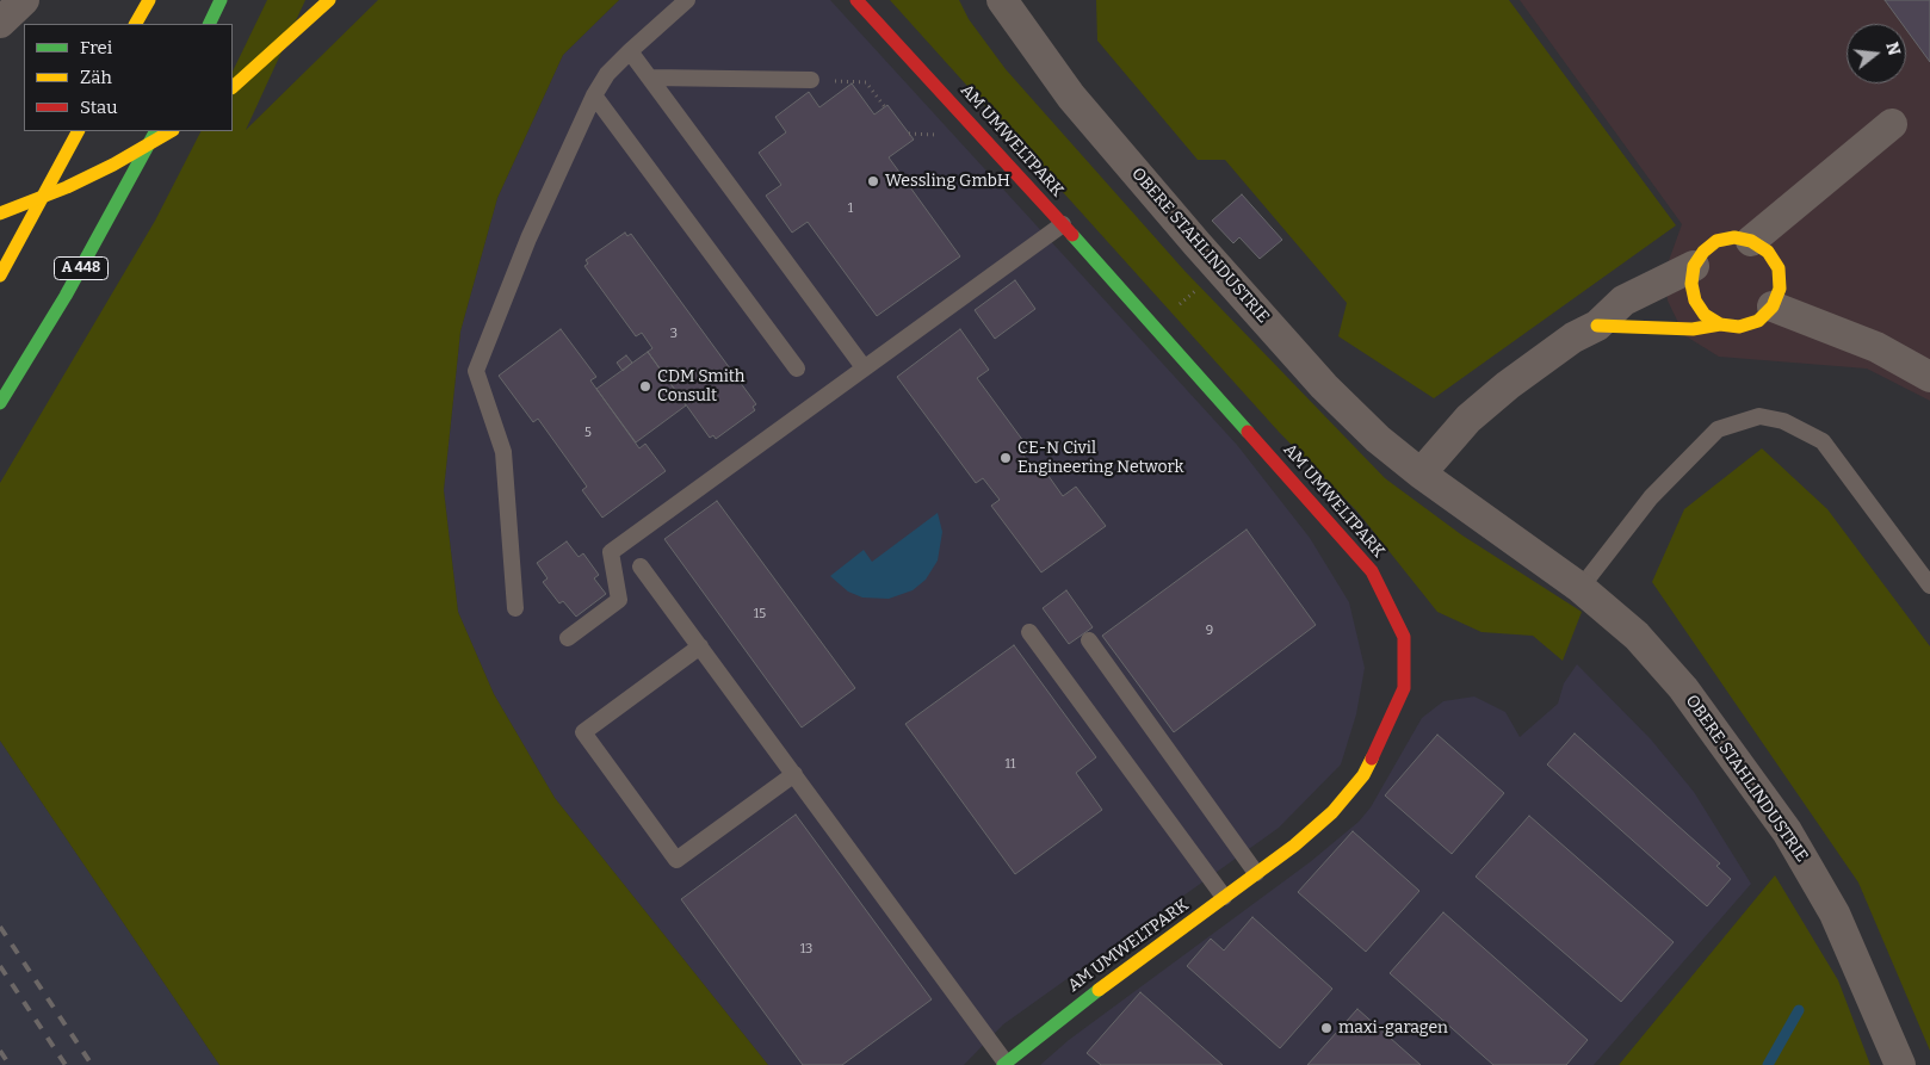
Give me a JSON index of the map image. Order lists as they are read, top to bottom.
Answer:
{
  "streets": {
    "main road": ["AM UMWELTPARK", "A 448"],
    "street": ["OBERE STAHLINDUSTRIE"]
  },
  "places": [
    "Wessling GmbH",
    "CDM Smith Consult",
    "CE-N Civil Engineering Network",
    "maxi-garagen"
  ],
  "house_numbers": [
    "1",
    "3",
    "5",
    "15",
    "9",
    "11",
    "13"
  ],
  "legend": ["Frei", "Zäh", "Stau"],
  "north": "right"
}
